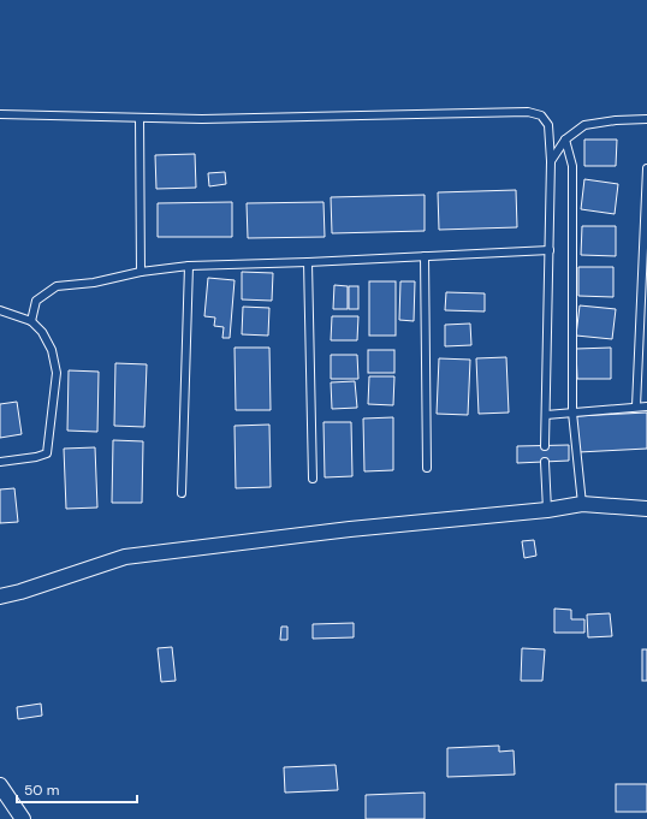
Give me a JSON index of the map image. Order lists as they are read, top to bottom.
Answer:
{
  "scale_bar": "50 m"
}
